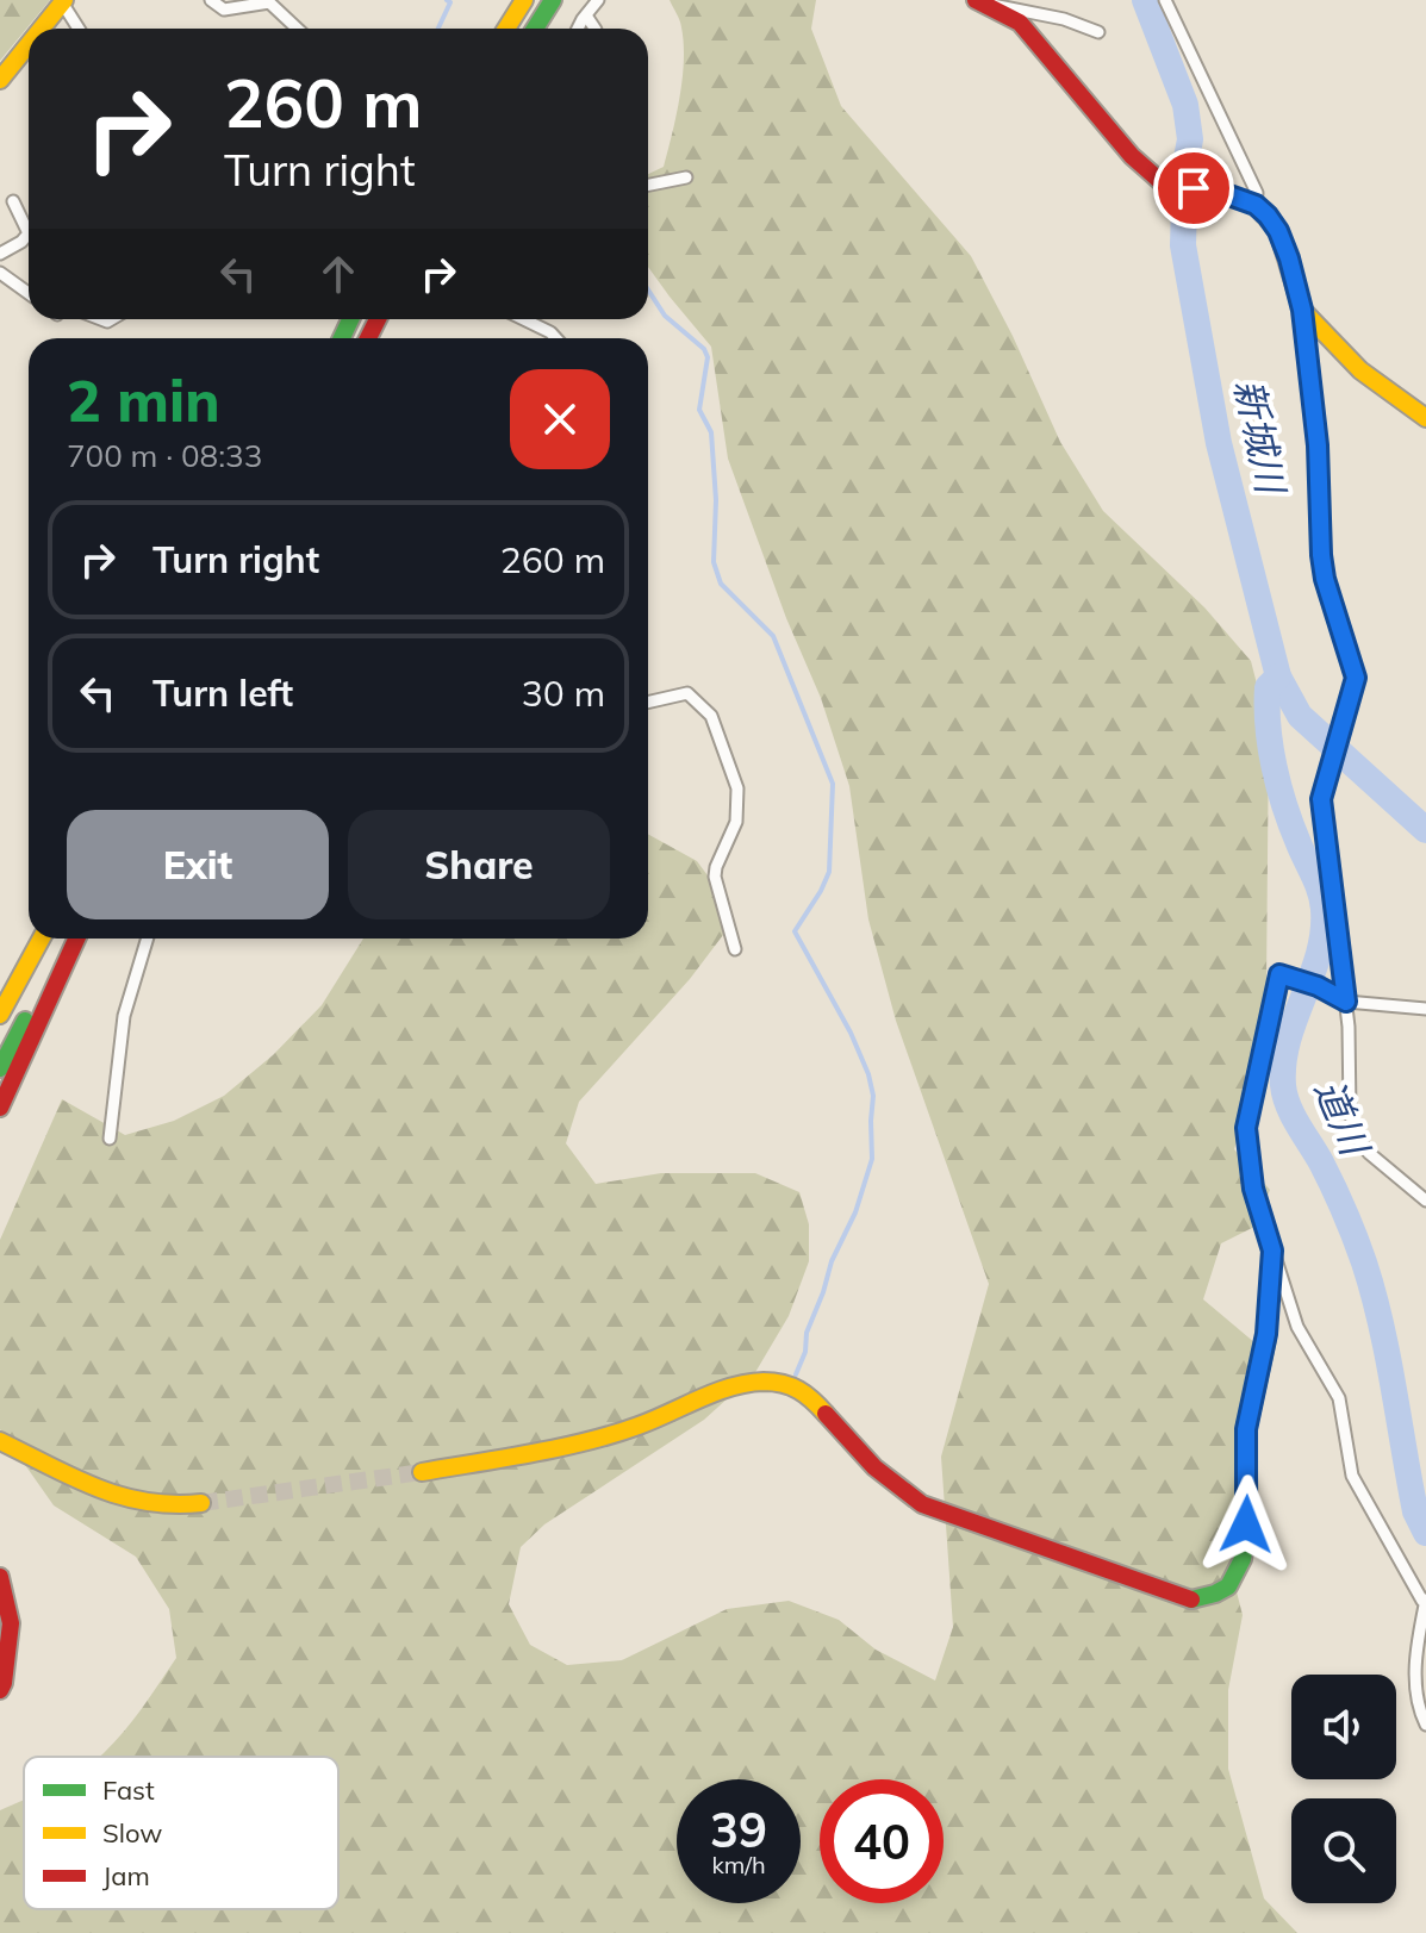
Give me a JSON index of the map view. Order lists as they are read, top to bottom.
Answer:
{
  "water": ["新城川", "道川"],
  "legend": ["Fast", "Slow", "Jam"],
  "page": {
    "turn": ["260 m", "Turn right"],
    "heading": ["2 min", "700 m · 08:33"],
    "list": [
      {
        "name": "Turn right",
        "value": "260 m"
      },
      {
        "name": "Turn left",
        "value": "30 m"
      }
    ],
    "buttons": ["Exit", "Share"],
    "speed": "39 km/h",
    "limit": "40"
  }
}
